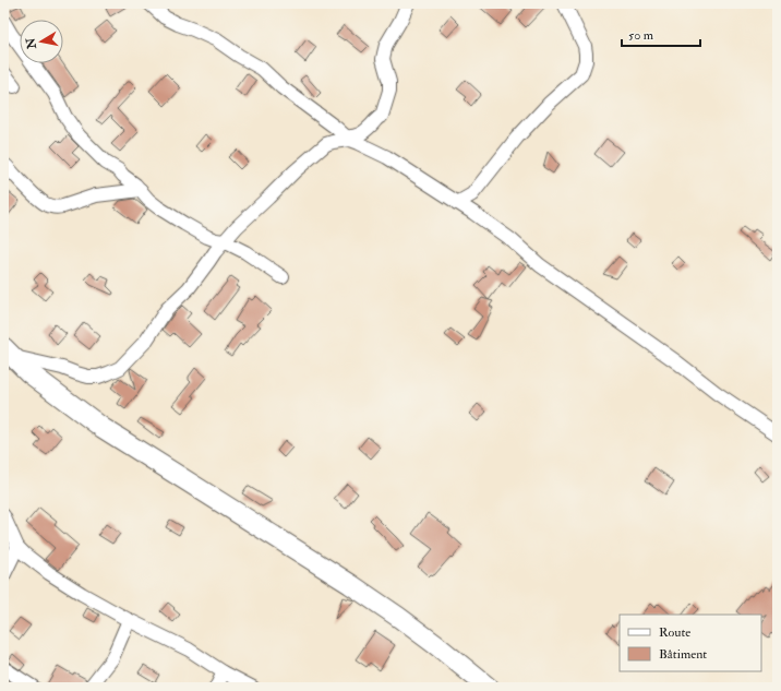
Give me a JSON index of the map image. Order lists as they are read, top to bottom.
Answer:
{
  "legend": ["Route", "Bâtiment"],
  "scale_bar": "50 m",
  "north": "left"
}
